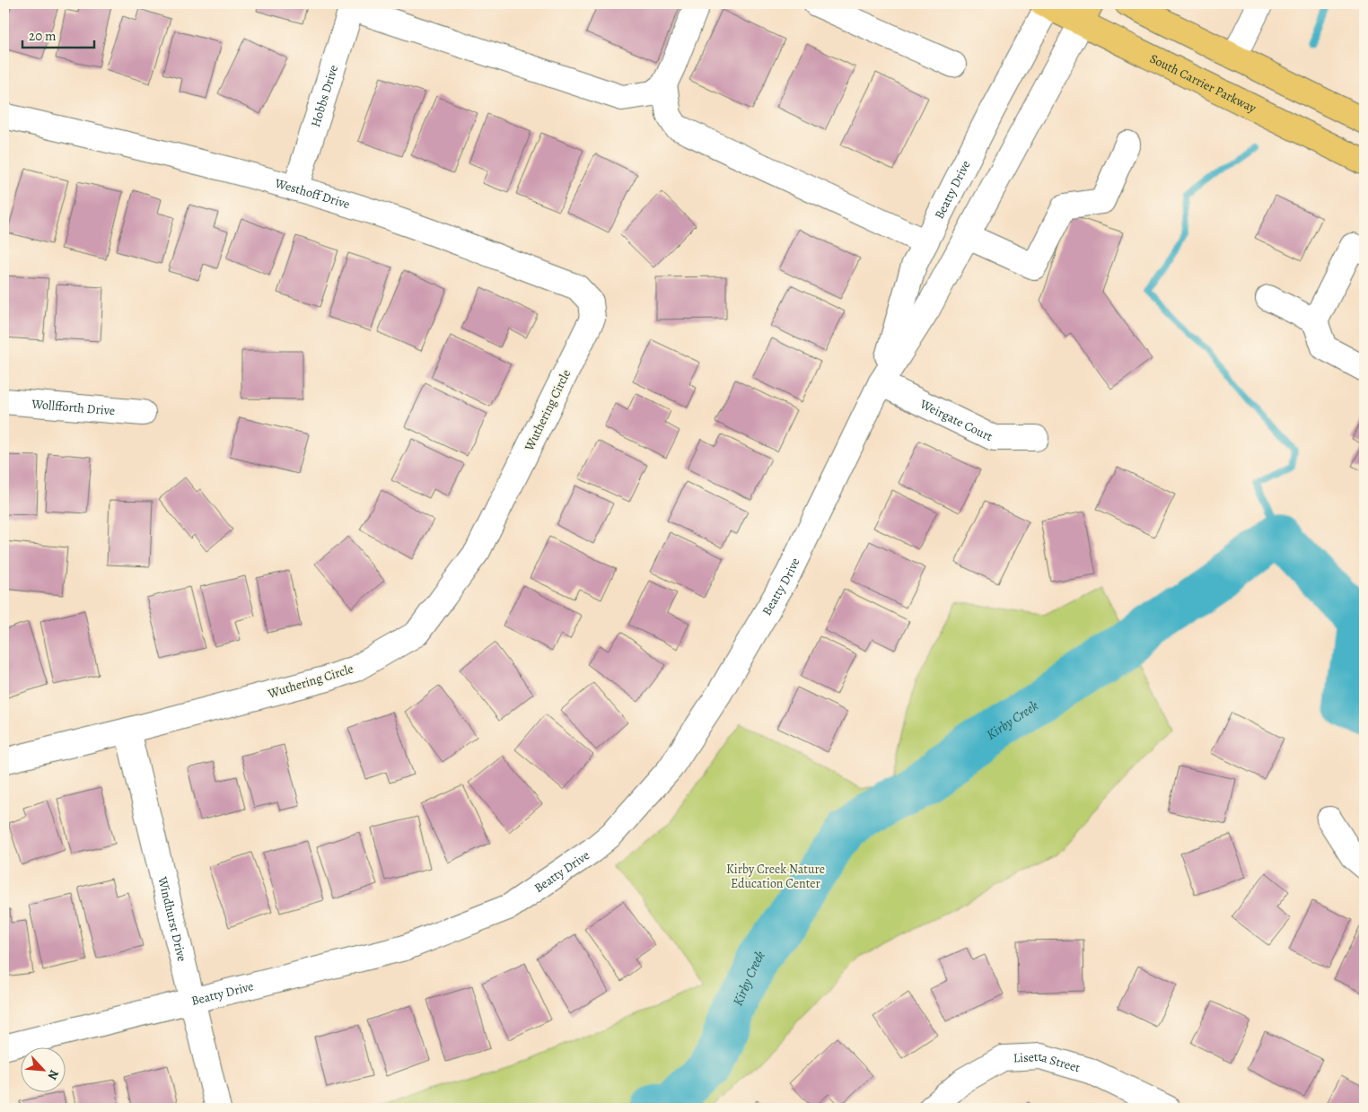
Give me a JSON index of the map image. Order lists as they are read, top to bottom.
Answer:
{
  "streets": {
    "main road": ["South Carrier Parkway"],
    "street": [
      "Hobbs Drive",
      "Beatty Drive",
      "Westhoff Drive",
      "Wollfforth Drive",
      "Wuthering Circle",
      "Weirgate Court",
      "Windhurst Drive",
      "Lisetta Street"
    ]
  },
  "crossings": [
    ["South Carrier Parkway", "Beatty Drive"],
    ["Hobbs Drive", "Westhoff Drive"],
    ["Beatty Drive", "Weirgate Court"],
    ["Beatty Drive", "Windhurst Drive"],
    ["Westhoff Drive", "Wuthering Circle"],
    ["Wuthering Circle", "Windhurst Drive"]
  ],
  "water": ["Kirby Creek"],
  "parks": ["Kirby Creek Nature Education Center"],
  "scale_bar": "20 m",
  "north": "bottom right"
}
